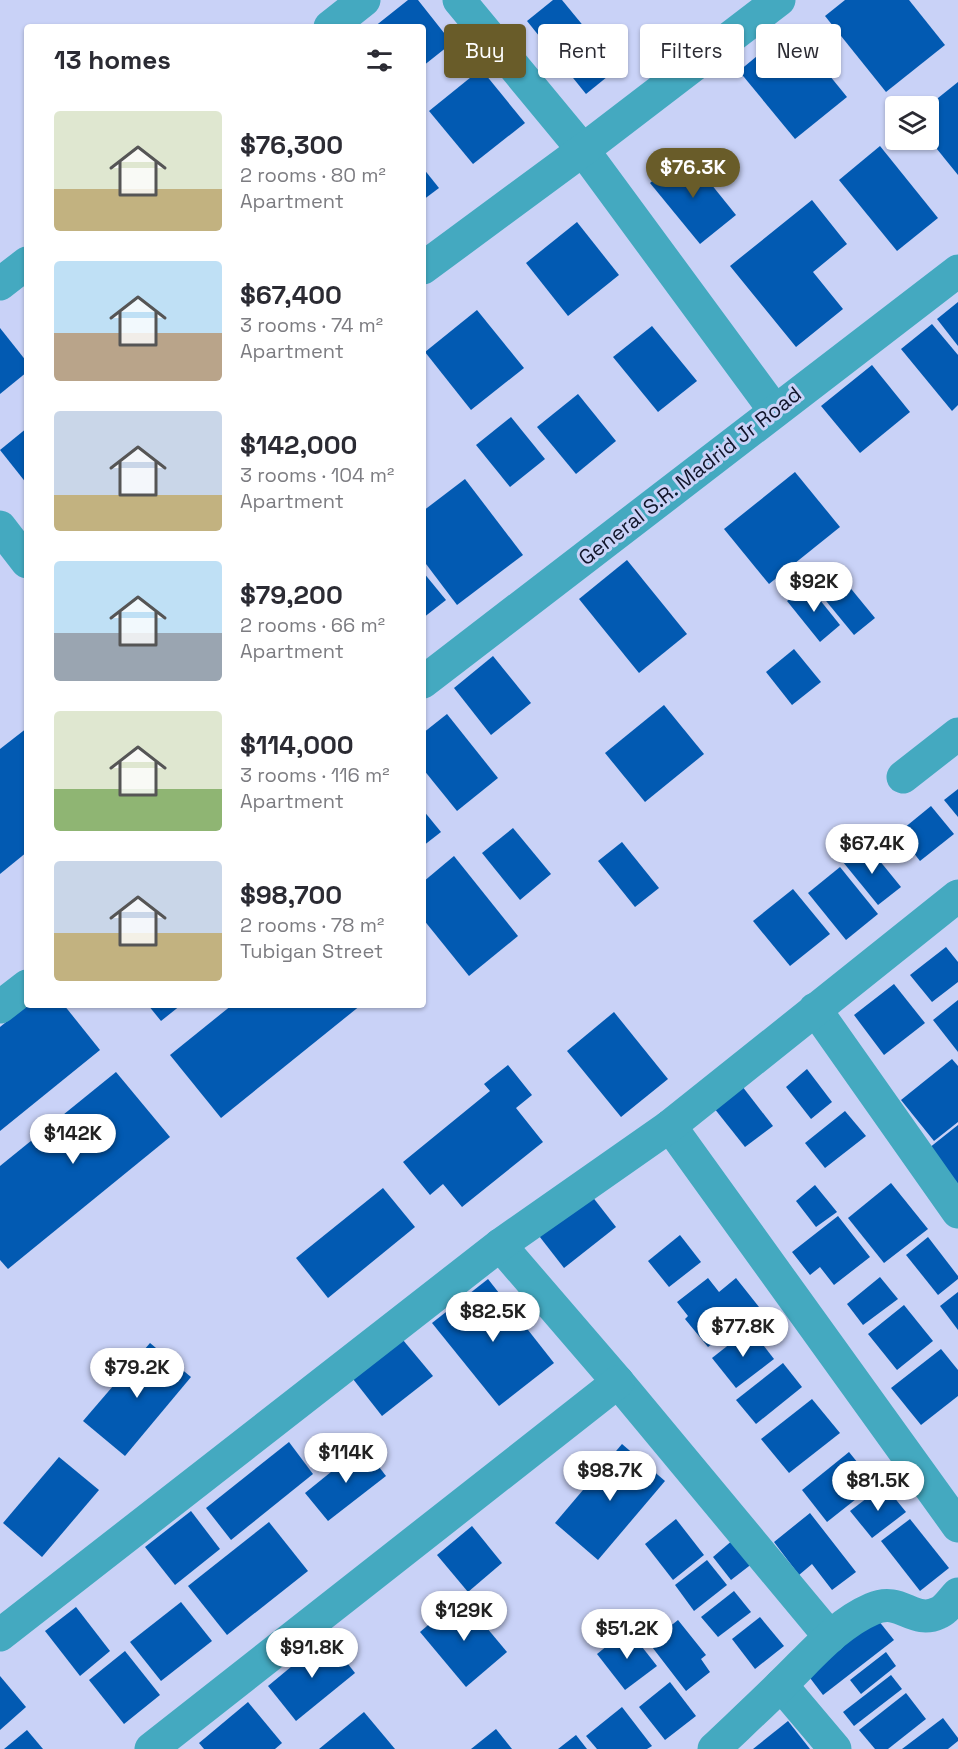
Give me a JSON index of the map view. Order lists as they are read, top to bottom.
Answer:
{
  "streets": {
    "street": ["General S.R. Madrid Jr Road"]
  },
  "page": {
    "chip": [
      "Buy",
      "Rent",
      "Filters",
      "New"
    ],
    "heading": "13 homes",
    "list": [
      {
        "name": "$76,300",
        "note": "2 rooms · 80 m² · Apartment"
      },
      {
        "name": "$67,400",
        "note": "3 rooms · 74 m² · Apartment"
      },
      {
        "name": "$142,000",
        "note": "3 rooms · 104 m² · Apartment"
      },
      {
        "name": "$79,200",
        "note": "2 rooms · 66 m² · Apartment"
      },
      {
        "name": "$114,000",
        "note": "3 rooms · 116 m² · Apartment"
      },
      {
        "name": "$98,700",
        "note": "2 rooms · 78 m² · Tubigan Street"
      }
    ],
    "price": [
      "$76.3K",
      "$92K",
      "$67.4K",
      "$142K",
      "$82.5K",
      "$77.8K",
      "$79.2K",
      "$114K",
      "$98.7K",
      "$81.5K",
      "$129K",
      "$51.2K",
      "$91.8K"
    ]
  }
}
